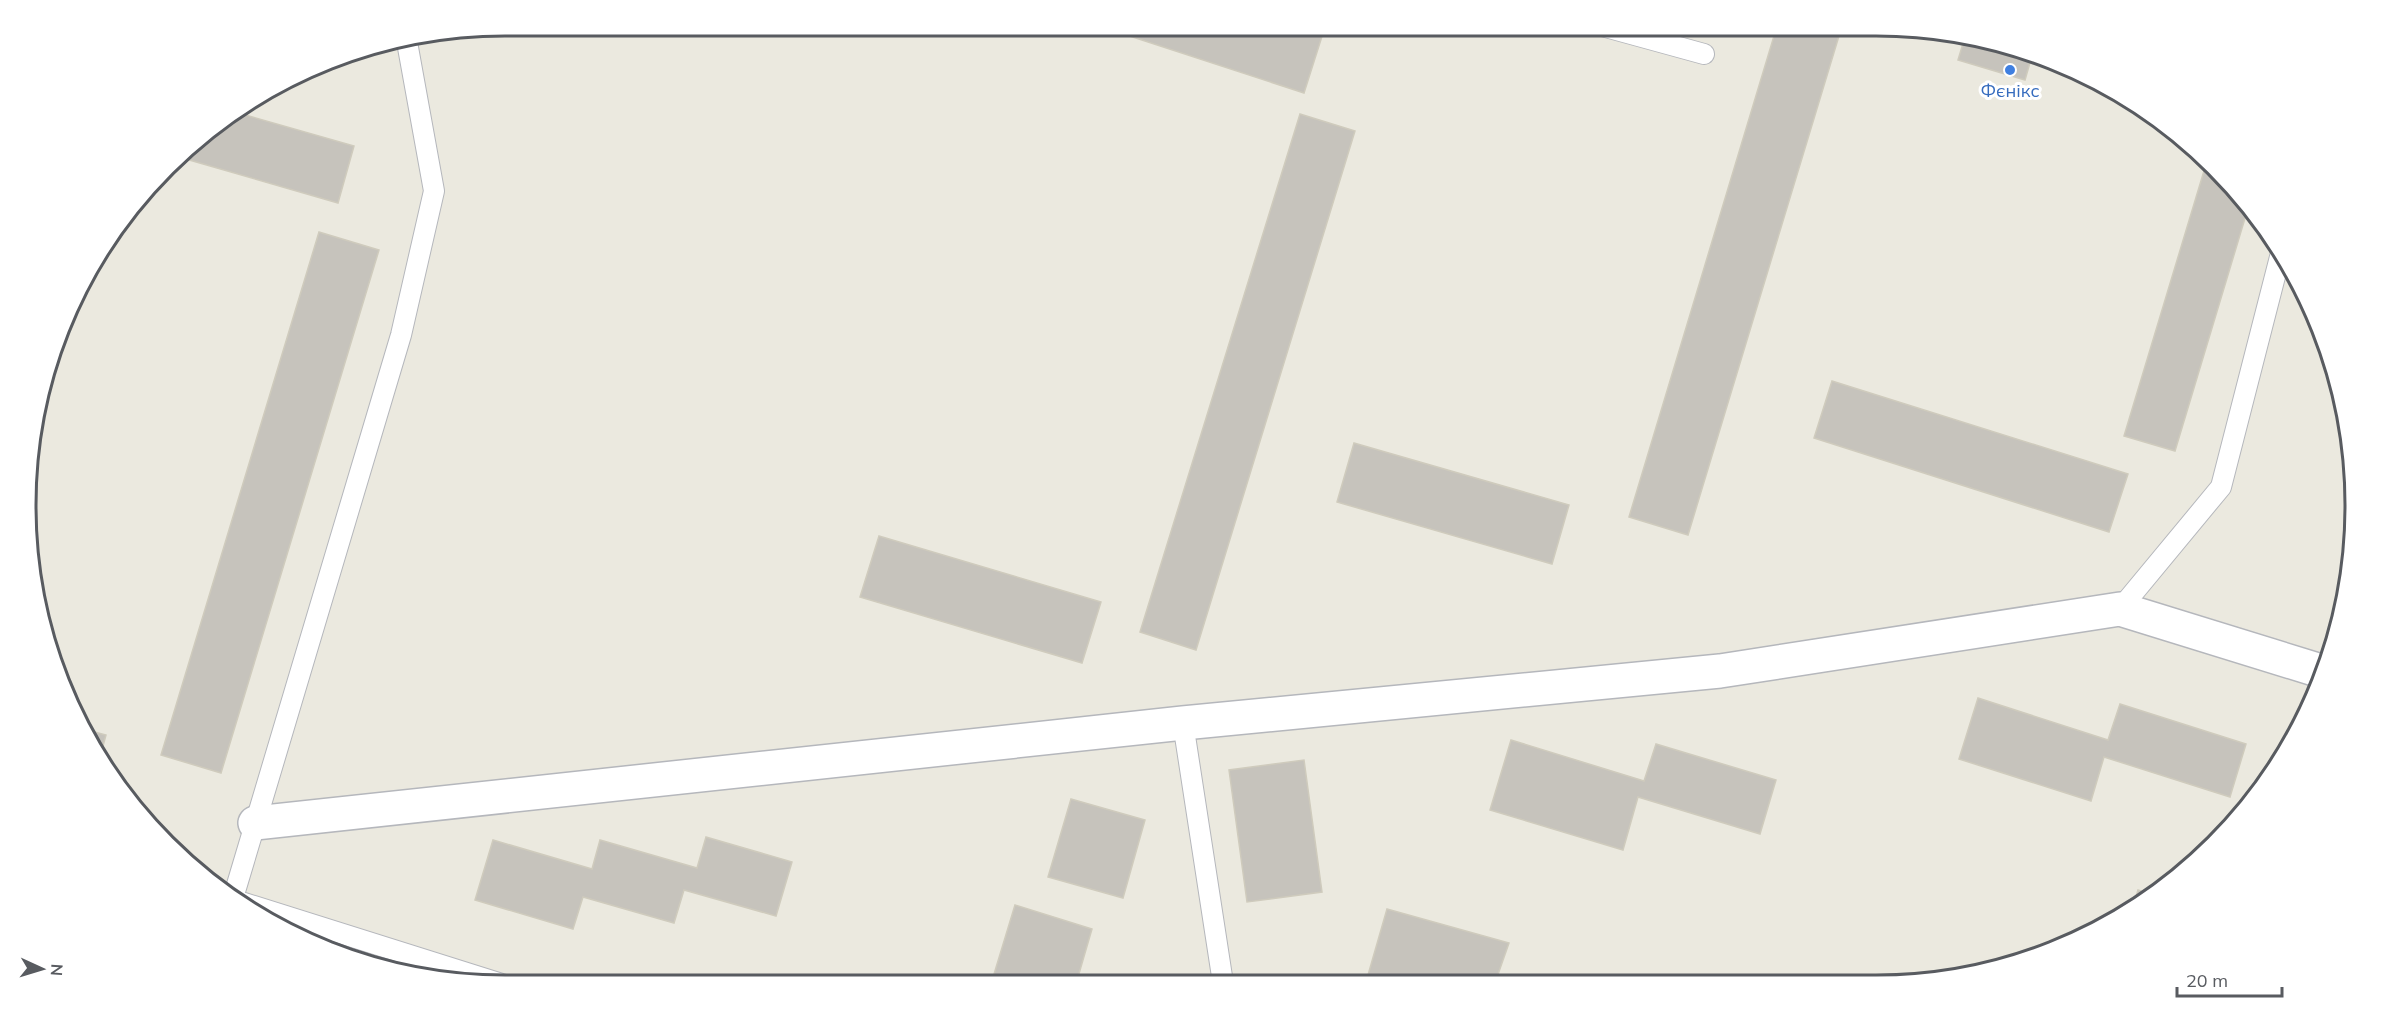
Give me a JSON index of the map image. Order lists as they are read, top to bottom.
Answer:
{
  "places": ["Фєнікс"],
  "scale_bar": "20 m",
  "north": "right"
}
